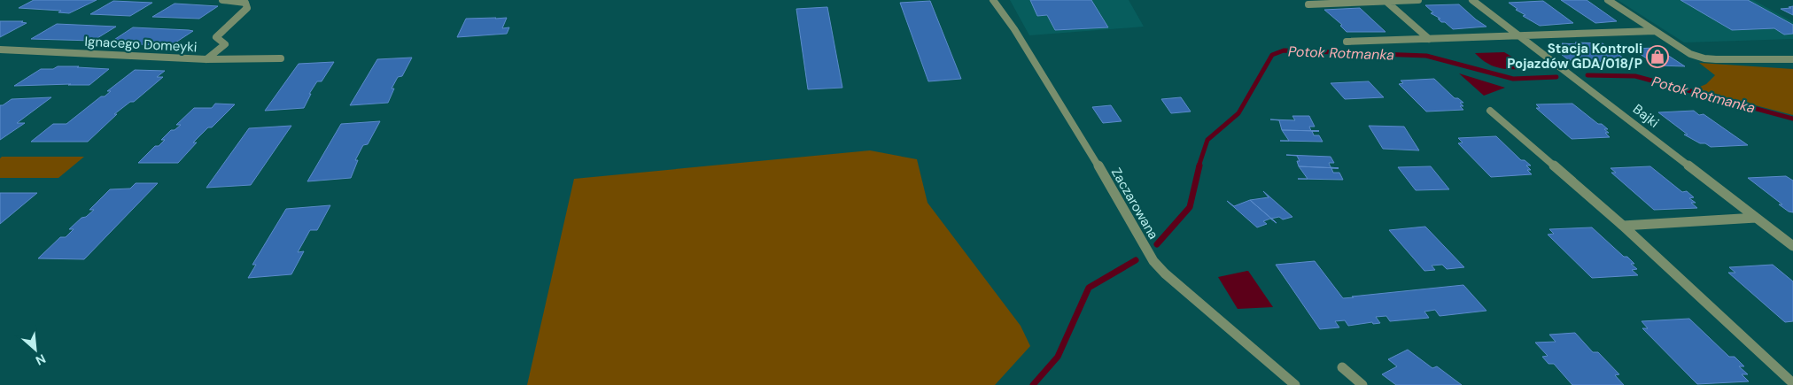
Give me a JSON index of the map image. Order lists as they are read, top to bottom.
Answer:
{
  "streets": {
    "street": ["Ignacego Domeyki", "Bajki", "Zaczarowana"]
  },
  "water": ["Potok Rotmanka"],
  "places": {
    "shop": ["Stacja Kontroli Pojazdów GDA/018/P"]
  },
  "north": "bottom right"
}
